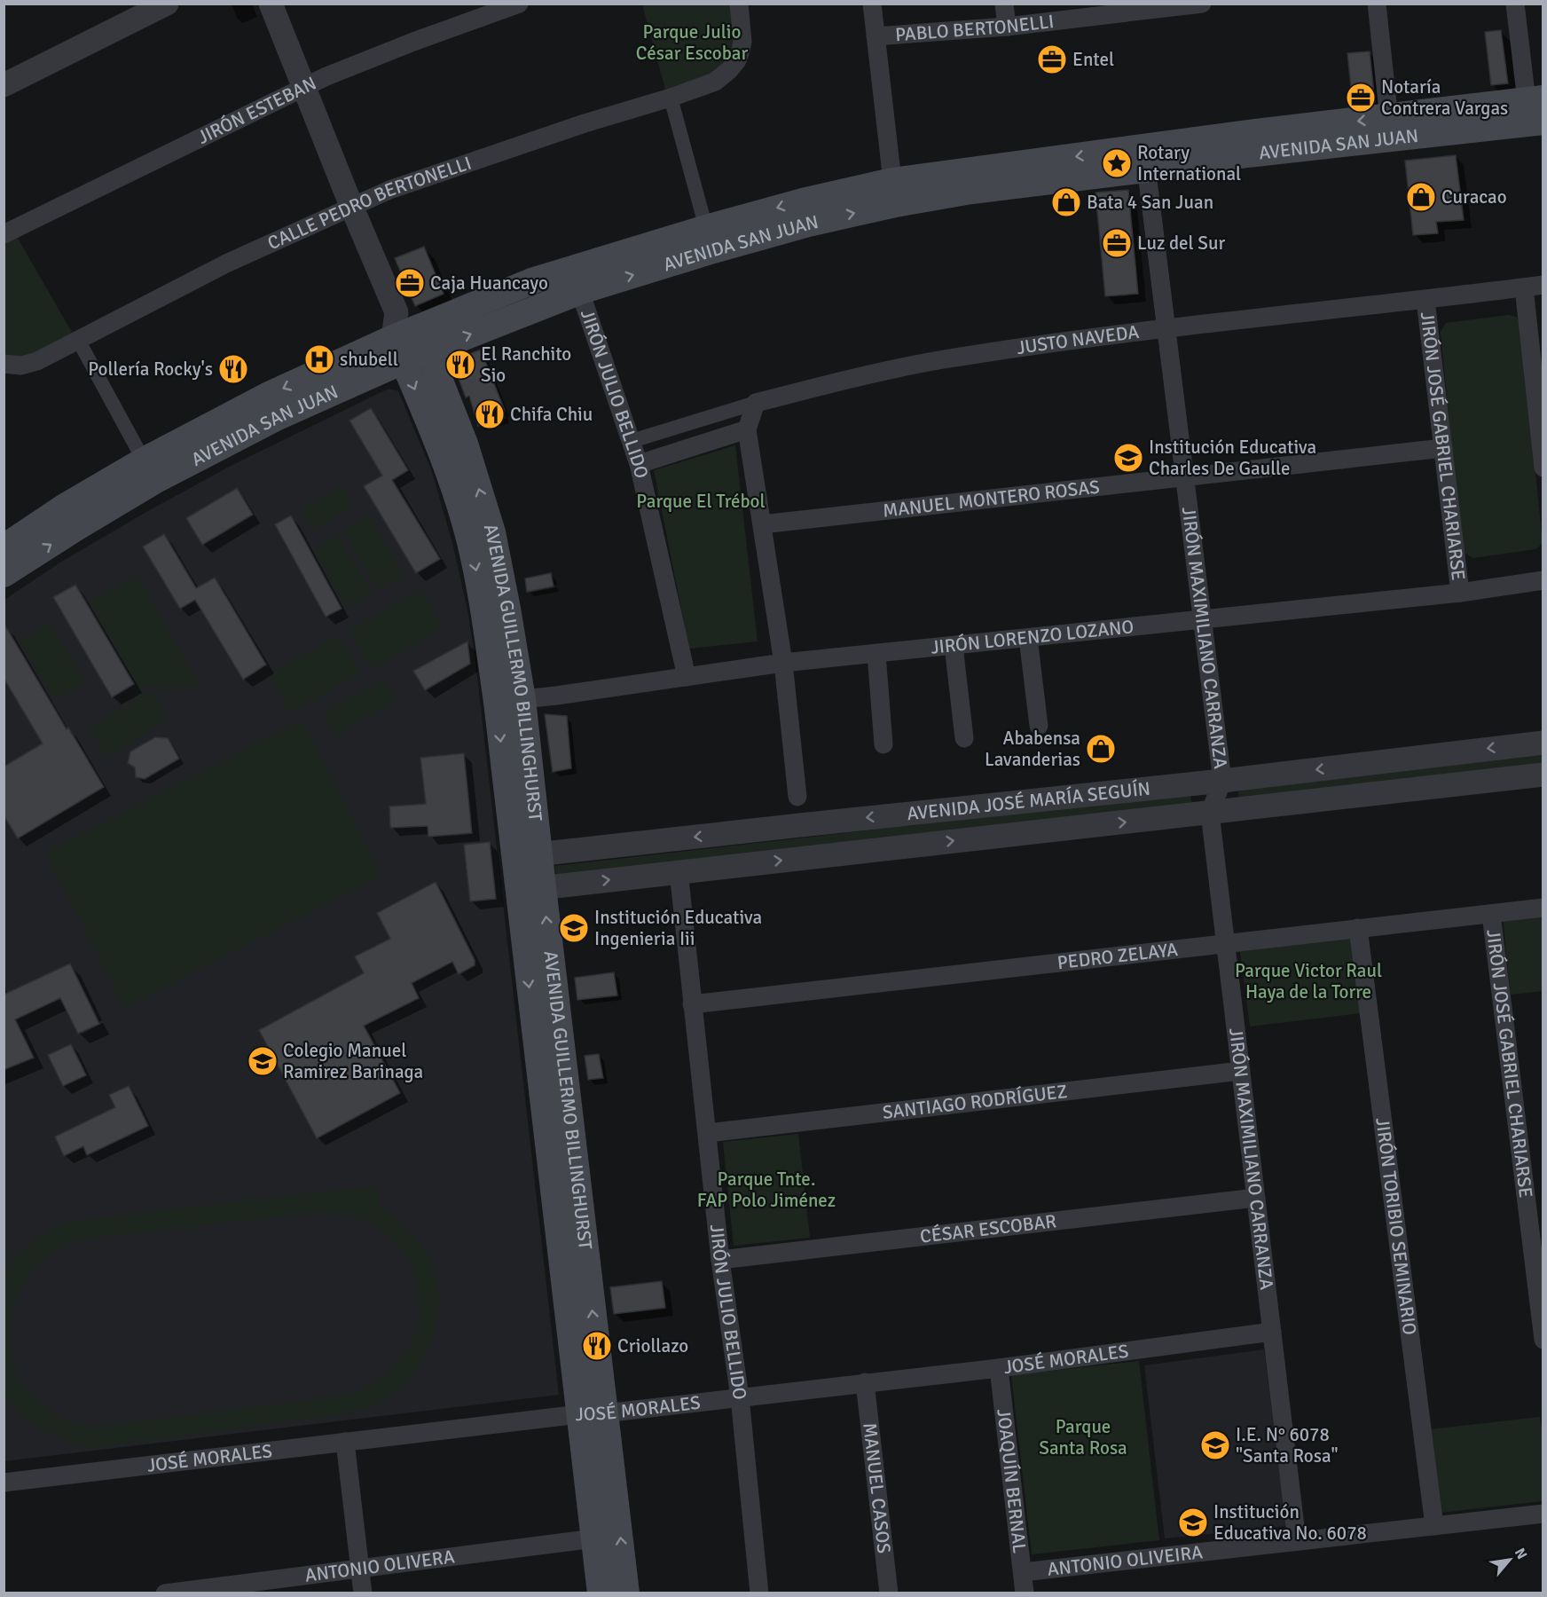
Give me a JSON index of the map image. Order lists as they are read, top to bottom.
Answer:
{
  "streets": {
    "main road": ["AVENIDA SAN JUAN", "AVENIDA GUILLERMO BILLINGHURST"],
    "street": [
      "PABLO BERTONELLI",
      "JIRÓN ESTEBAN",
      "CALLE PEDRO BERTONELLI",
      "JUSTO NAVEDA",
      "JIRÓN JULIO BELLIDO",
      "JIRÓN JOSÉ GABRIEL CHARIARSE",
      "MANUEL MONTERO ROSAS",
      "JIRÓN LORENZO LOZANO",
      "JIRÓN MAXIMILIANO CARRANZA",
      "AVENIDA JOSÉ MARÍA SEGUÍN",
      "PEDRO ZELAYA",
      "SANTIAGO RODRÍGUEZ",
      "JIRÓN TORIBIO SEMINARIO",
      "CÉSAR ESCOBAR",
      "JOSÉ MORALES",
      "JOAQUÍN BERNAL",
      "MANUEL CASOS",
      "ANTONIO OLIVEIRA",
      "ANTONIO OLIVERA"
    ]
  },
  "crossings": [
    ["AVENIDA SAN JUAN", "JIRÓN JULIO BELLIDO"],
    ["AVENIDA SAN JUAN", "JIRÓN MAXIMILIANO CARRANZA"],
    ["AVENIDA SAN JUAN", "AVENIDA GUILLERMO BILLINGHURST"],
    ["JUSTO NAVEDA", "JIRÓN JOSÉ GABRIEL CHARIARSE"],
    ["JUSTO NAVEDA", "JIRÓN MAXIMILIANO CARRANZA"],
    ["JIRÓN JULIO BELLIDO", "JIRÓN LORENZO LOZANO"],
    ["JIRÓN JULIO BELLIDO", "AVENIDA JOSÉ MARÍA SEGUÍN"],
    ["JIRÓN JULIO BELLIDO", "PEDRO ZELAYA"],
    ["JIRÓN JULIO BELLIDO", "SANTIAGO RODRÍGUEZ"],
    ["JIRÓN JULIO BELLIDO", "CÉSAR ESCOBAR"],
    ["JIRÓN JULIO BELLIDO", "JOSÉ MORALES"],
    ["JIRÓN JOSÉ GABRIEL CHARIARSE", "MANUEL MONTERO ROSAS"],
    ["JIRÓN JOSÉ GABRIEL CHARIARSE", "JIRÓN LORENZO LOZANO"],
    ["JIRÓN JOSÉ GABRIEL CHARIARSE", "PEDRO ZELAYA"],
    ["MANUEL MONTERO ROSAS", "JIRÓN MAXIMILIANO CARRANZA"],
    ["JIRÓN LORENZO LOZANO", "JIRÓN MAXIMILIANO CARRANZA"],
    ["JIRÓN LORENZO LOZANO", "AVENIDA GUILLERMO BILLINGHURST"],
    ["JIRÓN MAXIMILIANO CARRANZA", "AVENIDA JOSÉ MARÍA SEGUÍN"],
    ["JIRÓN MAXIMILIANO CARRANZA", "PEDRO ZELAYA"],
    ["JIRÓN MAXIMILIANO CARRANZA", "SANTIAGO RODRÍGUEZ"],
    ["JIRÓN MAXIMILIANO CARRANZA", "CÉSAR ESCOBAR"],
    ["JIRÓN MAXIMILIANO CARRANZA", "JOSÉ MORALES"],
    ["JIRÓN MAXIMILIANO CARRANZA", "ANTONIO OLIVEIRA"],
    ["AVENIDA GUILLERMO BILLINGHURST", "AVENIDA JOSÉ MARÍA SEGUÍN"],
    ["AVENIDA GUILLERMO BILLINGHURST", "JOSÉ MORALES"],
    ["AVENIDA GUILLERMO BILLINGHURST", "ANTONIO OLIVERA"],
    ["PEDRO ZELAYA", "JIRÓN TORIBIO SEMINARIO"],
    ["JIRÓN TORIBIO SEMINARIO", "ANTONIO OLIVEIRA"],
    ["JOSÉ MORALES", "JOAQUÍN BERNAL"],
    ["JOSÉ MORALES", "MANUEL CASOS"],
    ["JOAQUÍN BERNAL", "ANTONIO OLIVEIRA"]
  ],
  "parks": [
    "Parque Julio César Escobar",
    "Parque El Trébol",
    "Parque Victor Raul Haya de la Torre",
    "Parque Tnte. FAP Polo Jiménez",
    "Parque Santa Rosa"
  ],
  "places": {
    "office": [
      "Entel",
      "Notaría Contrera Vargas",
      "Luz del Sur",
      "Caja Huancayo"
    ],
    "place": ["Rotary International"],
    "shop": ["Curacao", "Bata 4 San Juan", "Ababensa Lavanderias"],
    "hospital": ["shubell"],
    "restaurant": [
      "El Ranchito Sio",
      "Pollería Rocky's",
      "Chifa Chiu",
      "Criollazo"
    ],
    "school or university": [
      "Institución Educativa Charles De Gaulle",
      "Institución Educativa Ingenieria Iii",
      "Colegio Manuel Ramirez Barinaga",
      "I.E. N° 6078 \"Santa Rosa\"",
      "Institución Educativa No. 6078"
    ]
  },
  "north": "top right"
}
